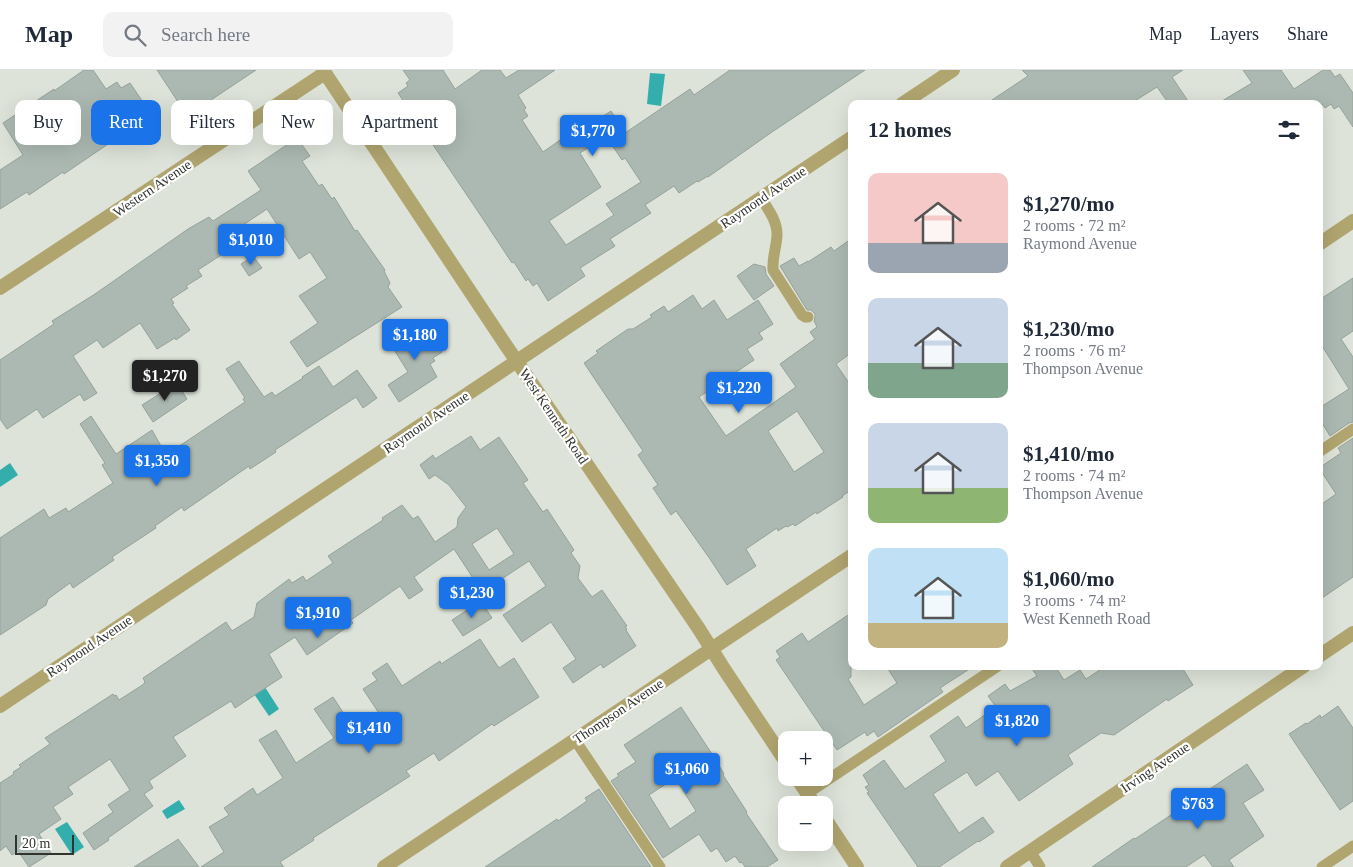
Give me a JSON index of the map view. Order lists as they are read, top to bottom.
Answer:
{
  "streets": {
    "street": [
      "Western Avenue",
      "Raymond Avenue",
      "West Kenneth Road",
      "Thompson Avenue",
      "Irving Avenue"
    ]
  },
  "crossings": [
    ["Western Avenue", "West Kenneth Road"],
    ["Raymond Avenue", "West Kenneth Road"],
    ["West Kenneth Road", "Thompson Avenue"]
  ],
  "scale_bar": "20 m",
  "page": {
    "header": "Map",
    "search": "Search here",
    "nav": ["Map", "Layers", "Share"],
    "chip": [
      "Buy",
      "Rent",
      "Filters",
      "New",
      "Apartment"
    ],
    "heading": "12 homes",
    "price": [
      "$1,770",
      "$1,010",
      "$1,180",
      "$1,270",
      "$1,220",
      "$1,350",
      "$1,230",
      "$1,910",
      "$1,820",
      "$1,410",
      "$1,060",
      "$763"
    ],
    "list": [
      {
        "name": "$1,270/mo",
        "note": "2 rooms · 72 m² · Raymond Avenue"
      },
      {
        "name": "$1,230/mo",
        "note": "2 rooms · 76 m² · Thompson Avenue"
      },
      {
        "name": "$1,410/mo",
        "note": "2 rooms · 74 m² · Thompson Avenue"
      },
      {
        "name": "$1,060/mo",
        "note": "3 rooms · 74 m² · West Kenneth Road"
      }
    ],
    "map_buttons": ["+", "−"],
    "scale": "20 m"
  }
}
